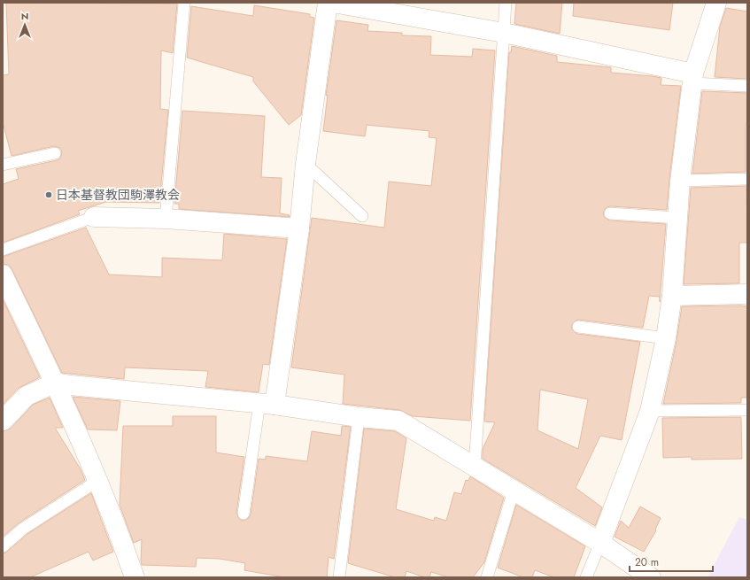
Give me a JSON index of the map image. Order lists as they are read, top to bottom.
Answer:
{
  "places": ["日本基督教団駒澤教会"],
  "scale_bar": "20 m",
  "north": "top"
}
